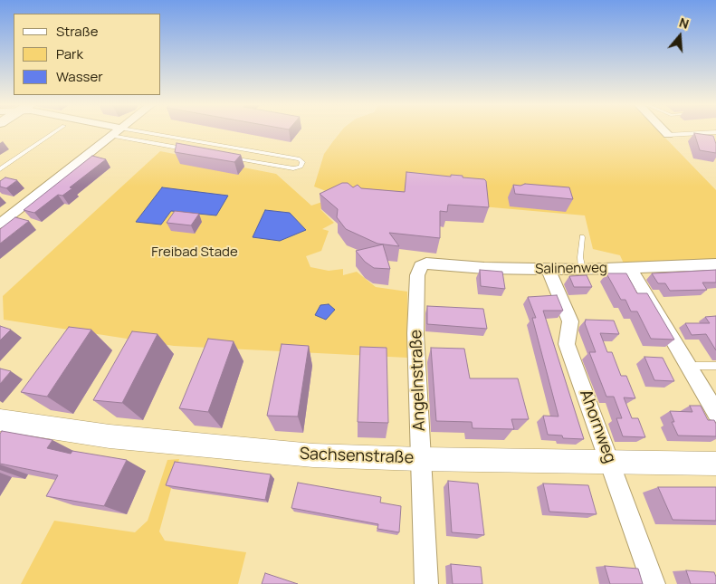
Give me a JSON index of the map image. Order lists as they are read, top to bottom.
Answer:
{
  "streets": {
    "street": [
      "Salinenweg",
      "Angelnstraße",
      "Ahornweg",
      "Sachsenstraße"
    ]
  },
  "crossings": [
    ["Salinenweg", "Angelnstraße"],
    ["Salinenweg", "Ahornweg"],
    ["Angelnstraße", "Sachsenstraße"],
    ["Ahornweg", "Sachsenstraße"]
  ],
  "parks": ["Freibad Stade"],
  "legend": ["Straße", "Park", "Wasser"],
  "north": "top"
}
